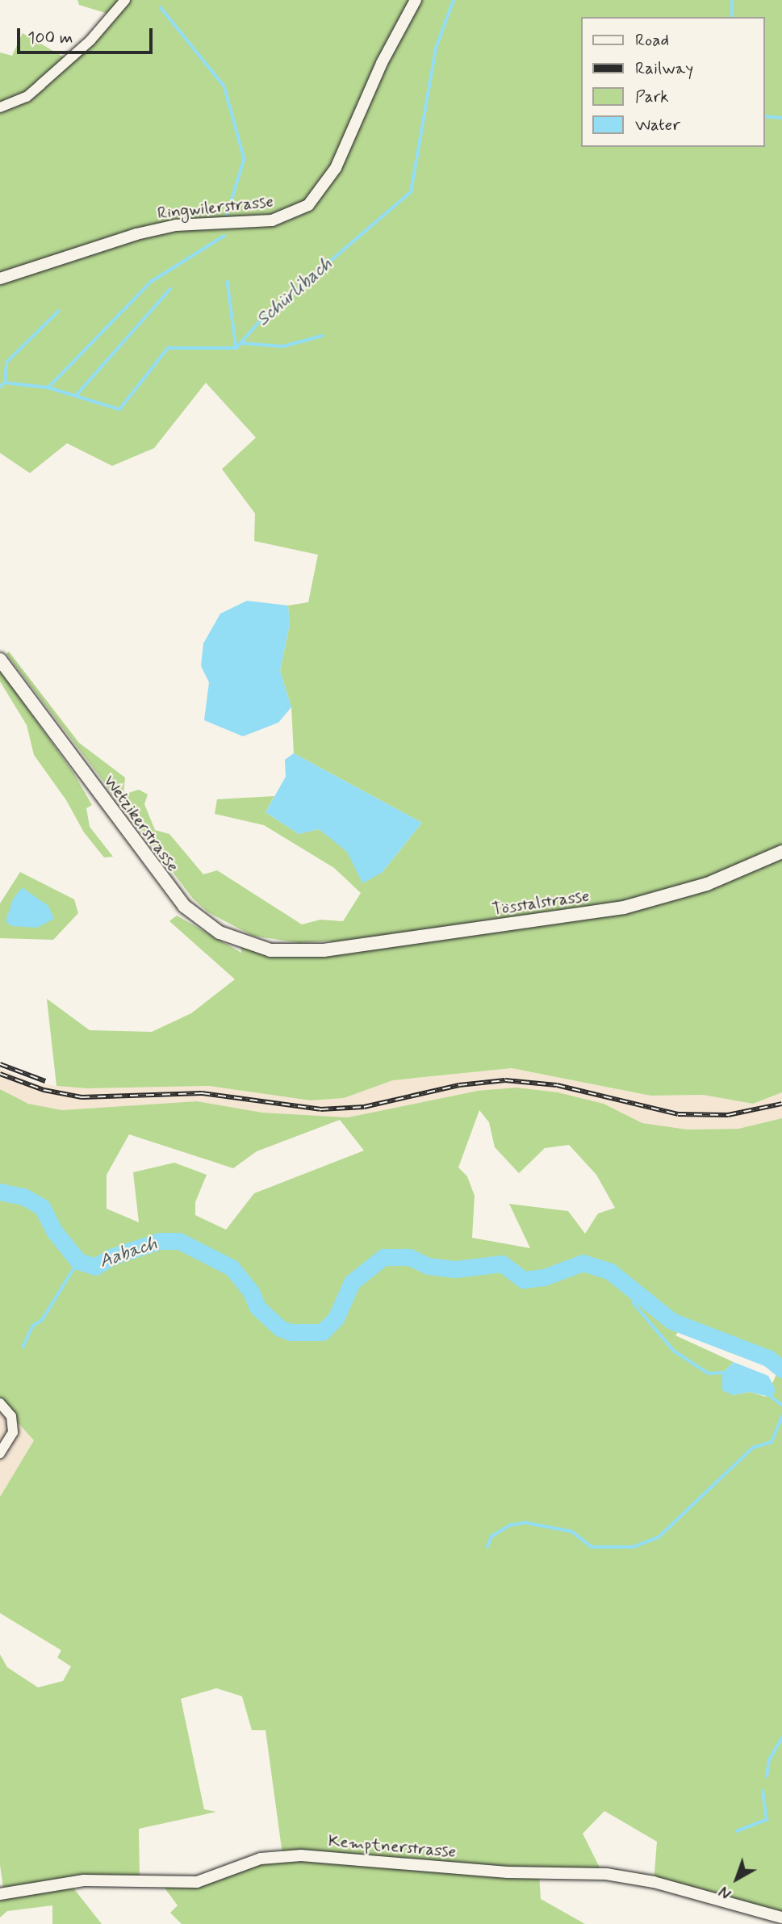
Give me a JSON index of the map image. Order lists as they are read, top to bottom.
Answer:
{
  "streets": {
    "main road": ["Wetzikerstrasse", "Tösstalstrasse"],
    "street": ["Ringwilerstrasse", "Kemptnerstrasse"]
  },
  "crossings": [
    ["Wetzikerstrasse", "Tösstalstrasse"]
  ],
  "water": ["Schürlibach", "Aabach"],
  "legend": [
    "Road",
    "Railway",
    "Park",
    "Water"
  ],
  "scale_bar": "100 m",
  "north": "bottom left"
}
